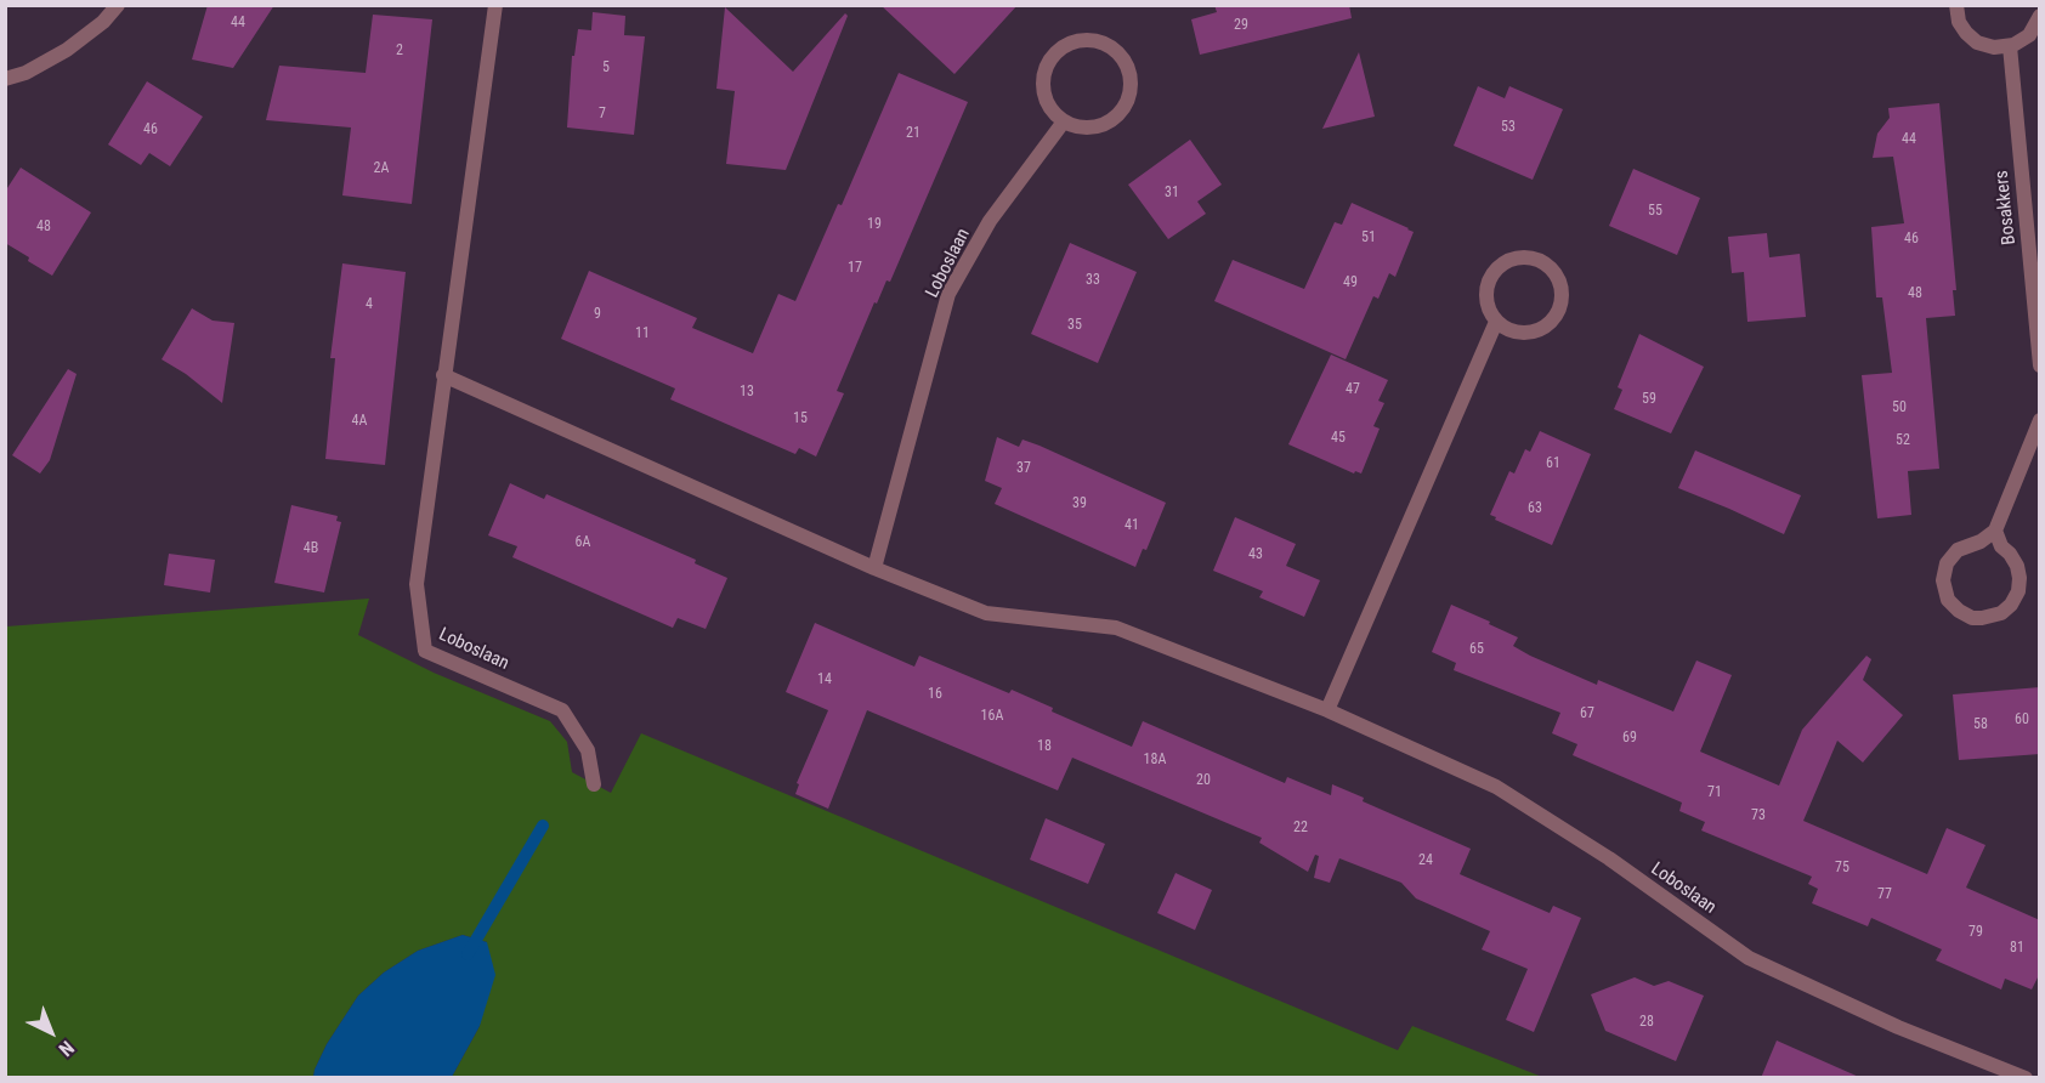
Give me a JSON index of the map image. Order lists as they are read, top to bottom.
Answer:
{
  "streets": {
    "street": ["Bosakkers", "Loboslaan"]
  },
  "house_numbers": [
    "44",
    "29",
    "2",
    "5",
    "7",
    "53",
    "46",
    "21",
    "44",
    "2A",
    "31",
    "55",
    "19",
    "48",
    "51",
    "46",
    "17",
    "33",
    "49",
    "48",
    "4",
    "9",
    "35",
    "11",
    "47",
    "13",
    "59",
    "50",
    "15",
    "4A",
    "45",
    "52",
    "61",
    "37",
    "39",
    "63",
    "41",
    "6A",
    "4B",
    "43",
    "65",
    "14",
    "16",
    "67",
    "16A",
    "60",
    "58",
    "69",
    "18",
    "18A",
    "20",
    "71",
    "73",
    "22",
    "24",
    "75",
    "77",
    "79",
    "81",
    "28"
  ],
  "north": "bottom right"
}
